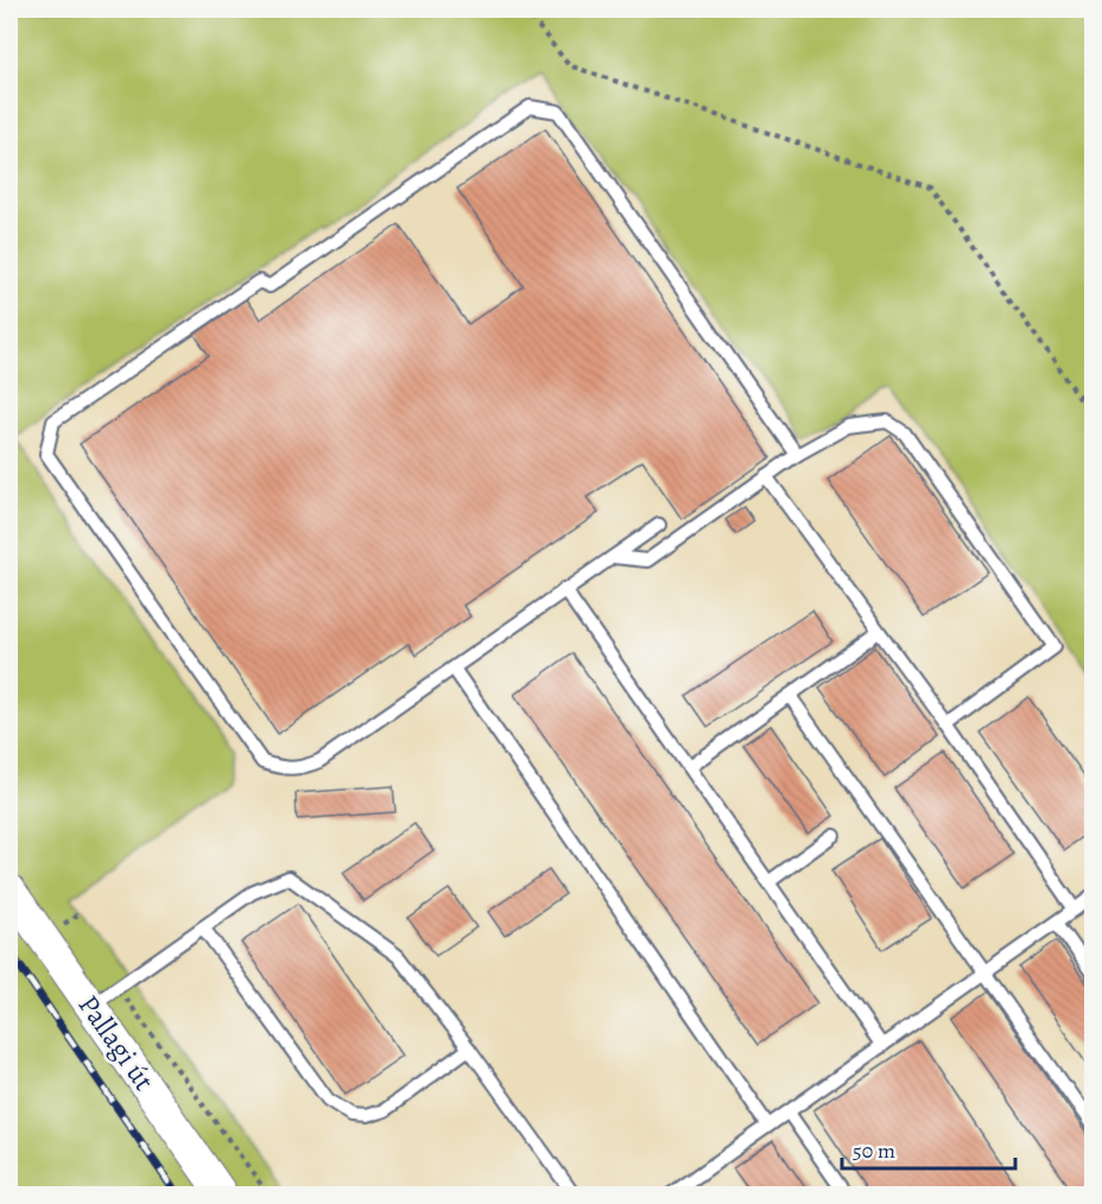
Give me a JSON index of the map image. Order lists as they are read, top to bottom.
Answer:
{
  "streets": {
    "street": ["Pallagi út"]
  },
  "scale_bar": "50 m"
}
